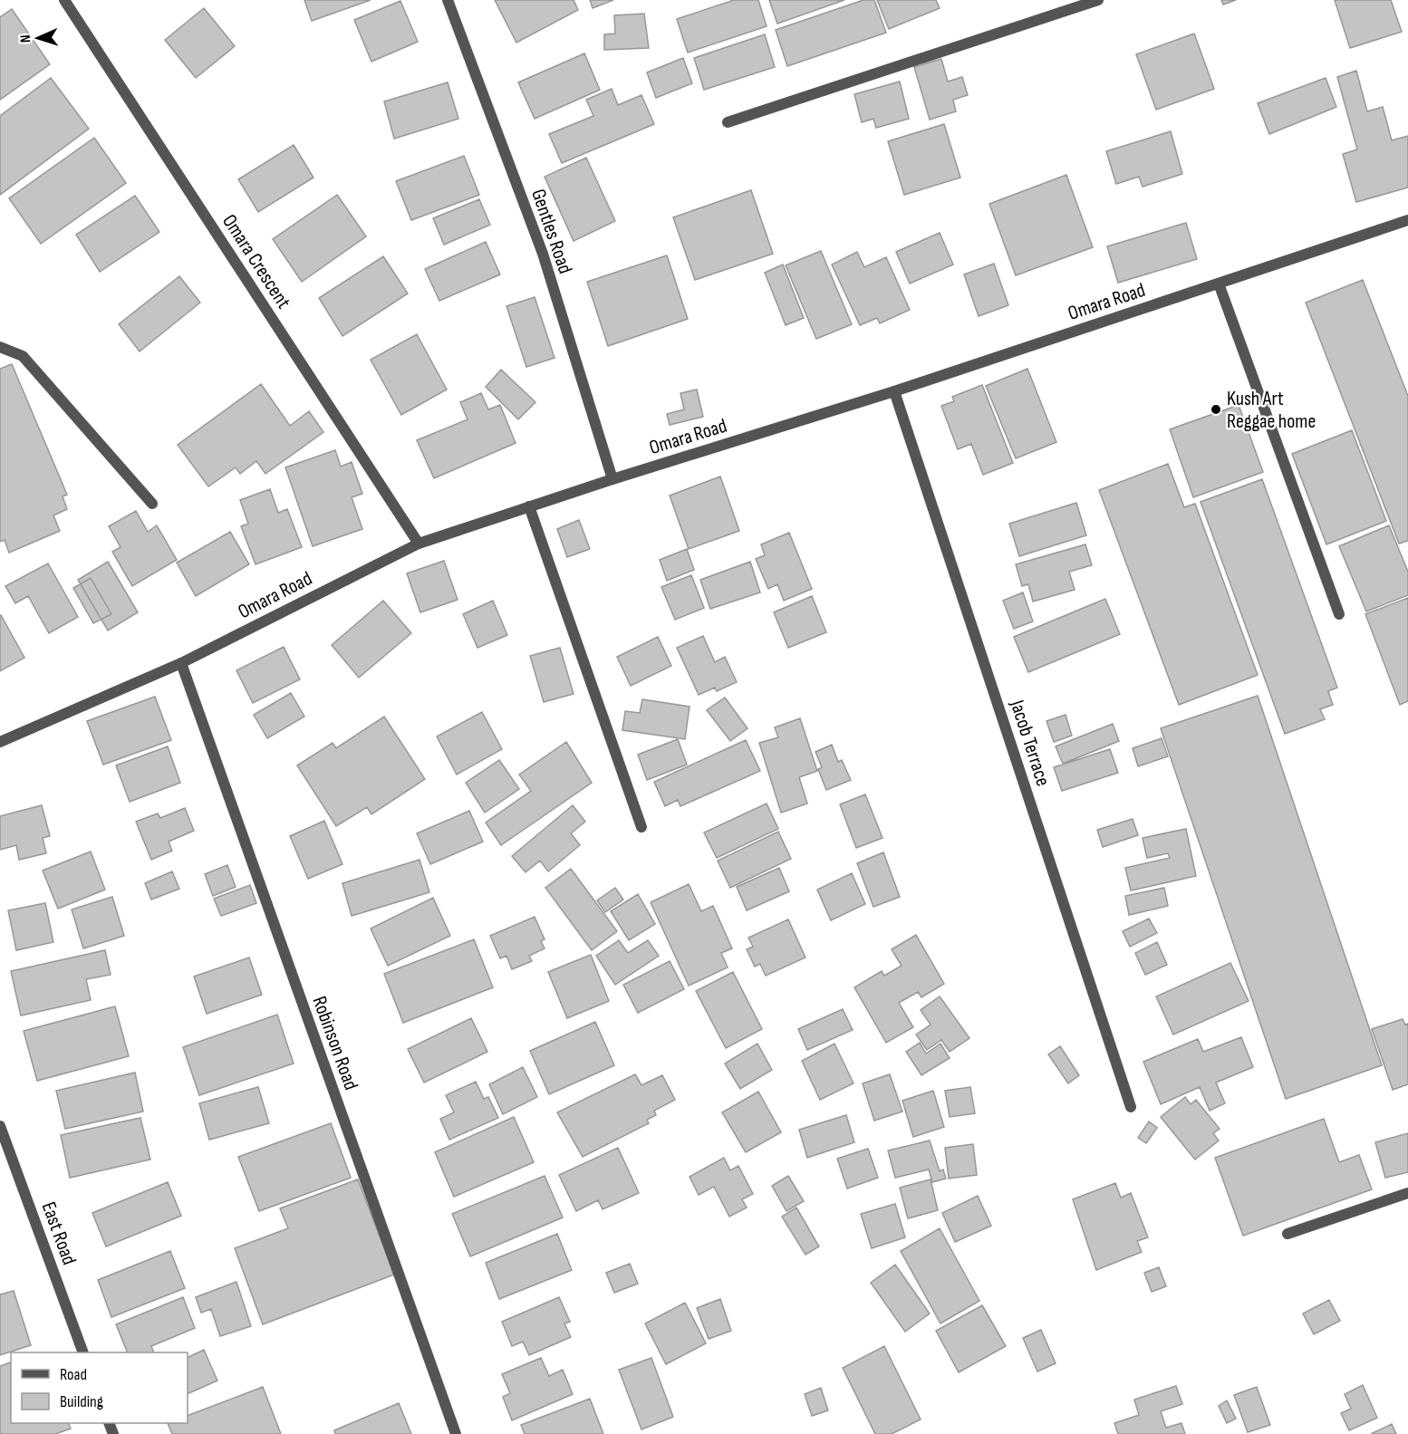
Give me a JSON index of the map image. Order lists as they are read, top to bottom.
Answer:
{
  "streets": {
    "street": [
      "Gentles Road",
      "Omara Crescent",
      "Omara Road",
      "Jacob Terrace",
      "Robinson Road",
      "East Road"
    ]
  },
  "crossings": [
    ["Gentles Road", "Omara Road"],
    ["Omara Crescent", "Omara Road"],
    ["Omara Road", "Jacob Terrace"],
    ["Omara Road", "Robinson Road"]
  ],
  "places": ["Kush Art Reggae home"],
  "legend": ["Road", "Building"],
  "north": "left"
}
